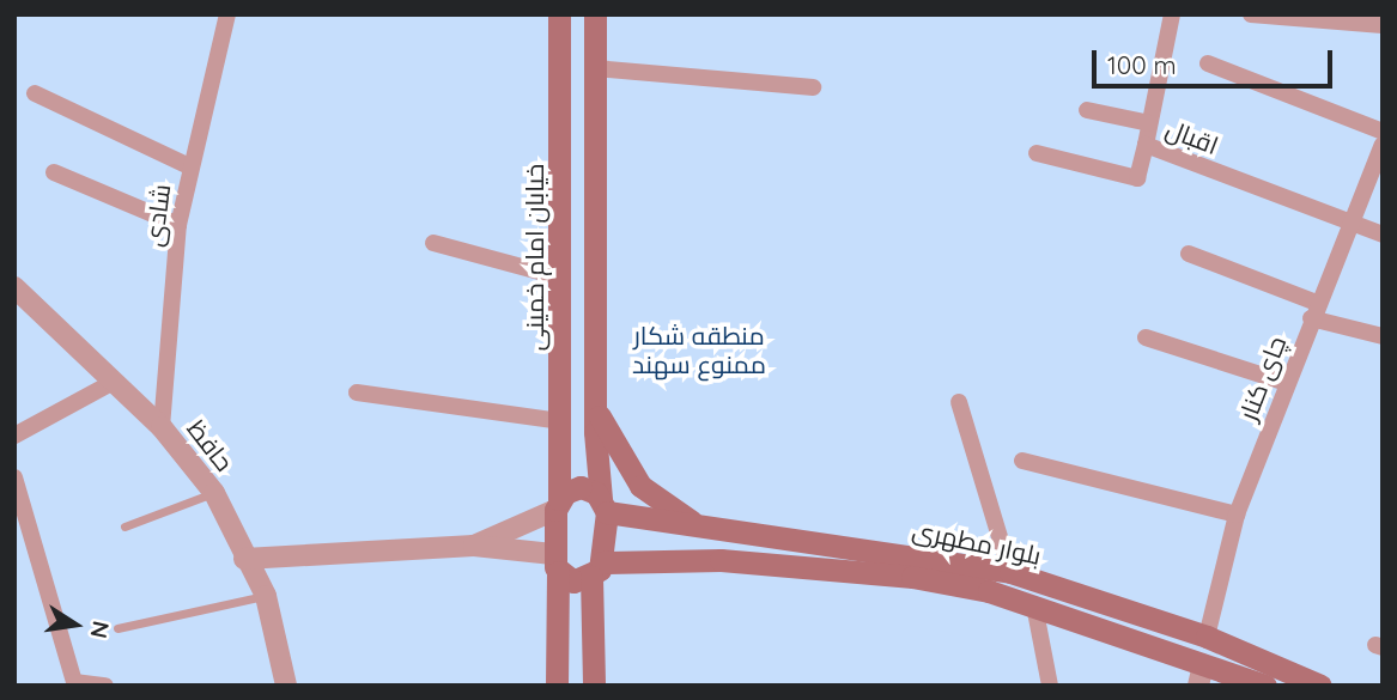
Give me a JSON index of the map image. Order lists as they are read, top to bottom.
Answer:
{
  "streets": {
    "main road": ["خیابان امام خمینی", "بلوار مطهری"],
    "street": [
      "اقبال",
      "شادی",
      "چای کنار",
      "حافظ"
    ]
  },
  "crossings": [
    ["اقبال", "چای کنار"],
    ["شادی", "حافظ"],
    ["خیابان امام خمینی", "بلوار مطهری"],
    ["چای کنار", "بلوار مطهری"]
  ],
  "parks": ["منطقه شکار ممنوع سهند"],
  "scale_bar": "100 m",
  "north": "right"
}
